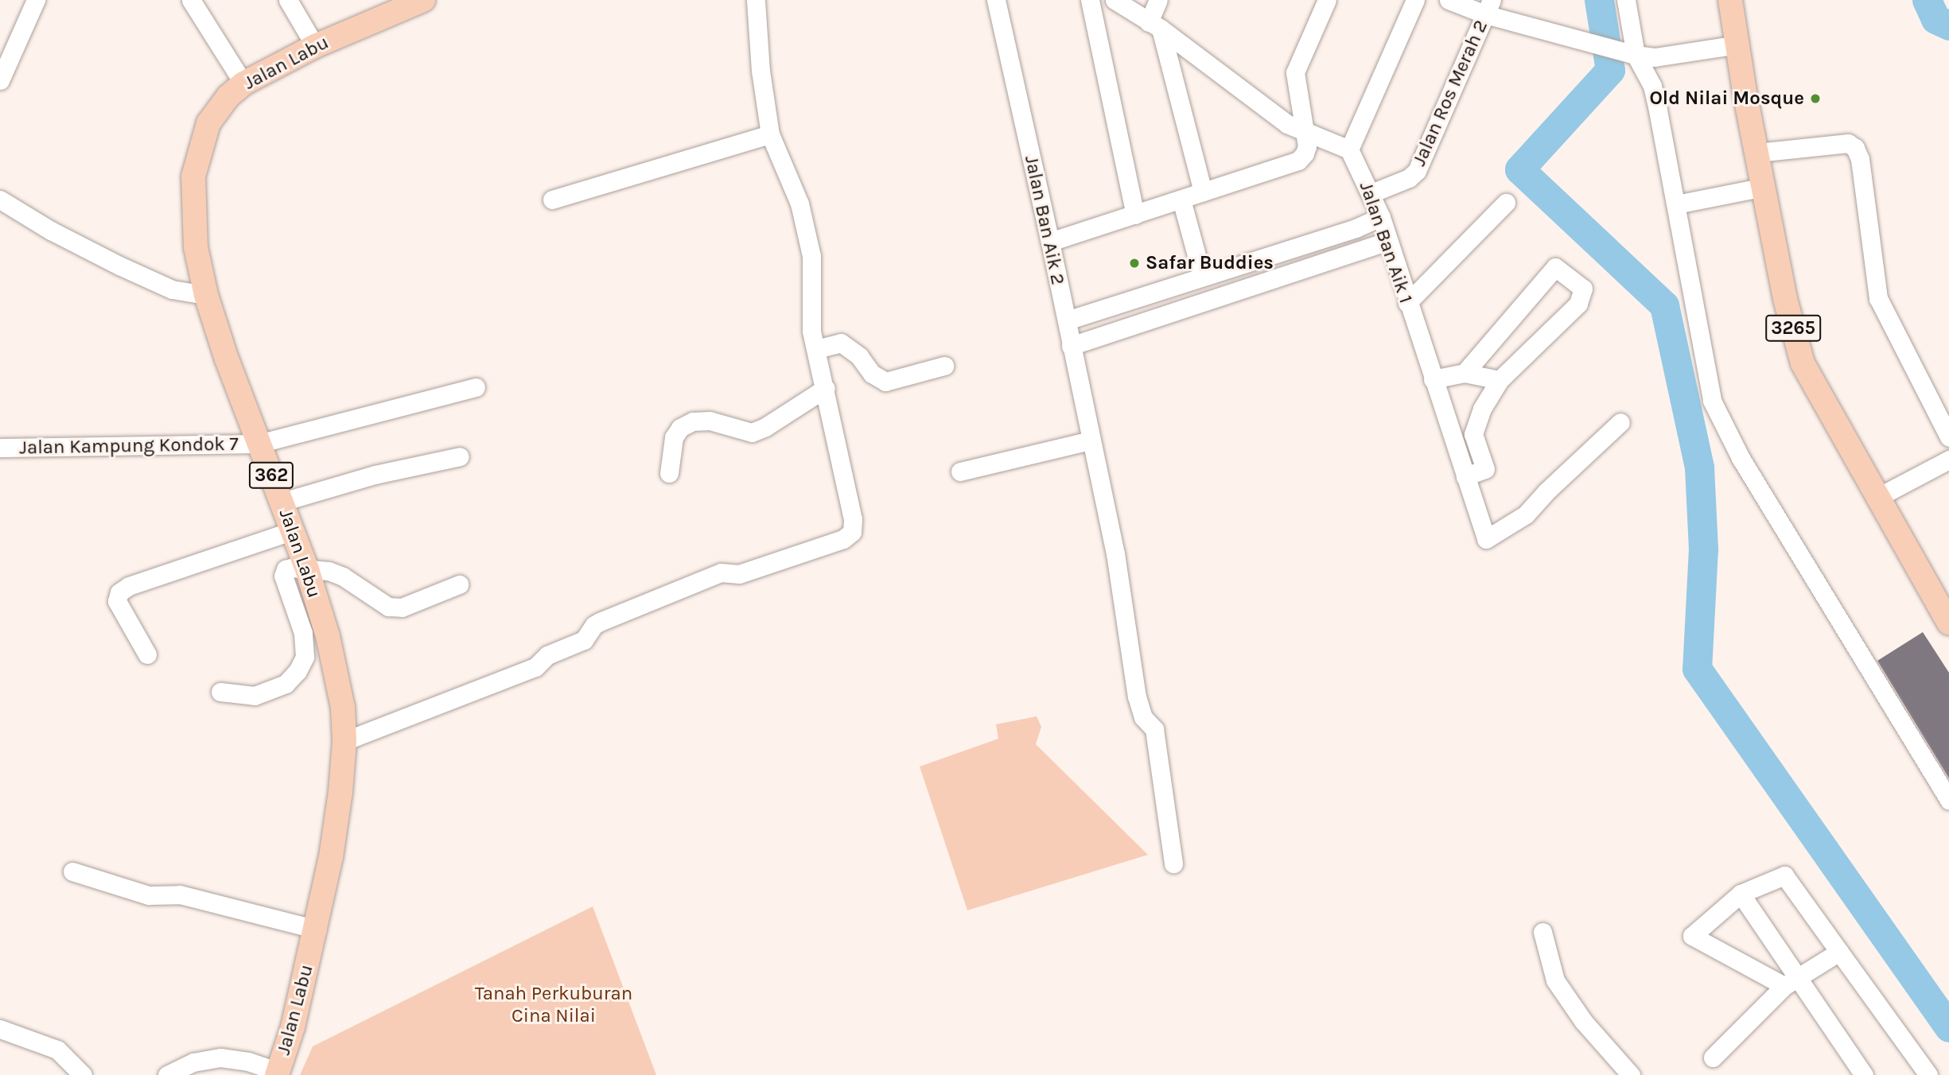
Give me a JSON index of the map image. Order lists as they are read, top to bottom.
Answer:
{
  "streets": {
    "main road": ["Jalan Labu", "3265", "362"],
    "street": [
      "Jalan Ros Merah 2",
      "Jalan Ban Aik 2",
      "Jalan Ban Aik 1",
      "Jalan Kampung Kondok 7"
    ]
  },
  "crossings": [
    ["Jalan Labu", "Jalan Kampung Kondok 7"],
    ["Jalan Ros Merah 2", "Jalan Ban Aik 1"]
  ],
  "parks": ["Tanah Perkuburan Cina Nilai"],
  "places": ["Old Nilai Mosque", "Safar Buddies"]
}
